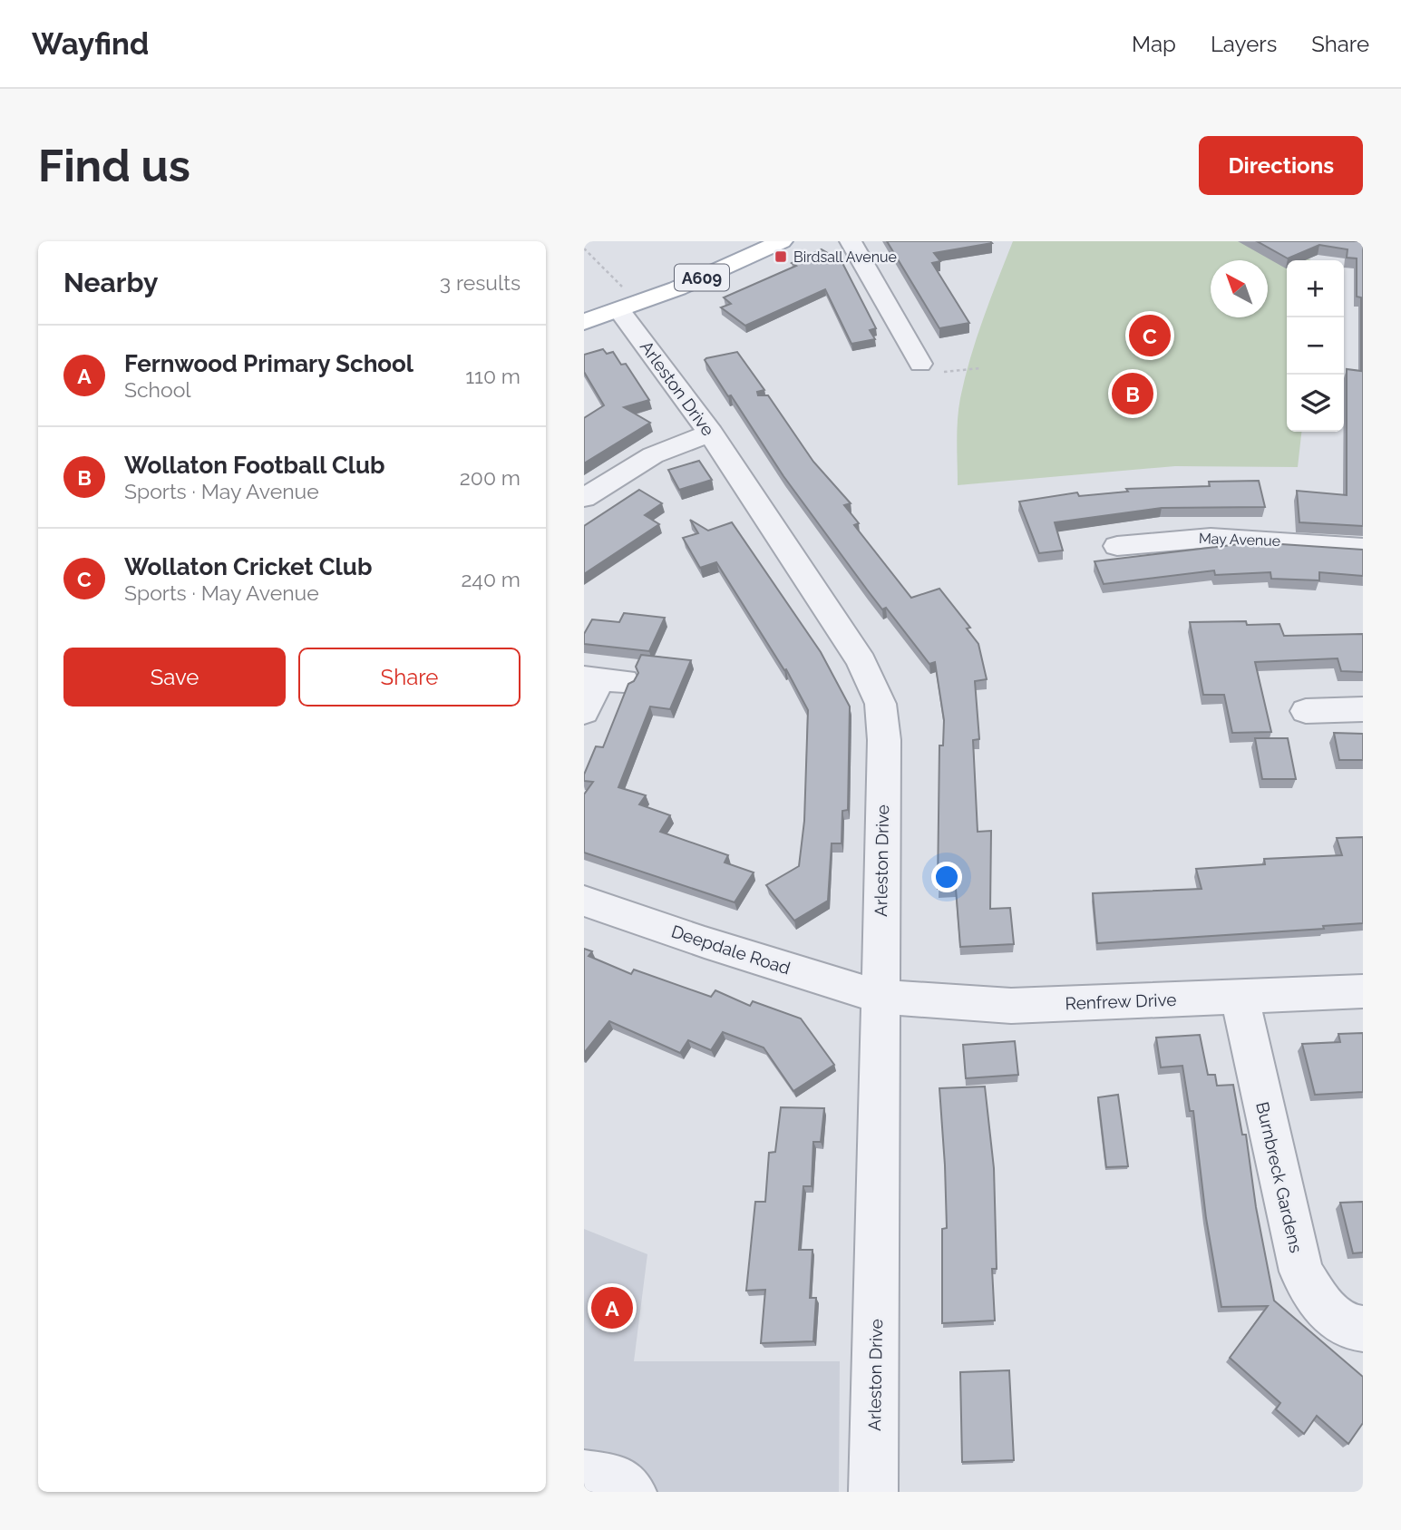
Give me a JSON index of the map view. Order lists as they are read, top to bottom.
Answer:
{
  "streets": {
    "main road": ["A609"],
    "street": [
      "Arleston Drive",
      "May Avenue",
      "Deepdale Road",
      "Renfrew Drive",
      "Burnbreck Gardens"
    ]
  },
  "crossings": [
    ["A609", "Arleston Drive"],
    ["Arleston Drive", "Deepdale Road"],
    ["Arleston Drive", "Renfrew Drive"],
    ["Deepdale Road", "Renfrew Drive"],
    ["Renfrew Drive", "Burnbreck Gardens"]
  ],
  "places": {
    "transit": ["Birdsall Avenue"]
  },
  "north": "top left",
  "page": {
    "header": "Wayfind",
    "nav": ["Map", "Layers", "Share"],
    "buttons": [
      "Directions",
      ["Save", "Share"]
    ],
    "title": "Find us",
    "heading": ["Nearby", "3 results"],
    "map_buttons": ["+", "−"],
    "pins": ["C", "B", "A"],
    "list": [
      {
        "mark": "A",
        "name": "Fernwood Primary School",
        "note": "School",
        "value": "110 m"
      },
      {
        "mark": "B",
        "name": "Wollaton Football Club",
        "note": "Sports · May Avenue",
        "value": "200 m"
      },
      {
        "mark": "C",
        "name": "Wollaton Cricket Club",
        "note": "Sports · May Avenue",
        "value": "240 m"
      }
    ]
  }
}
